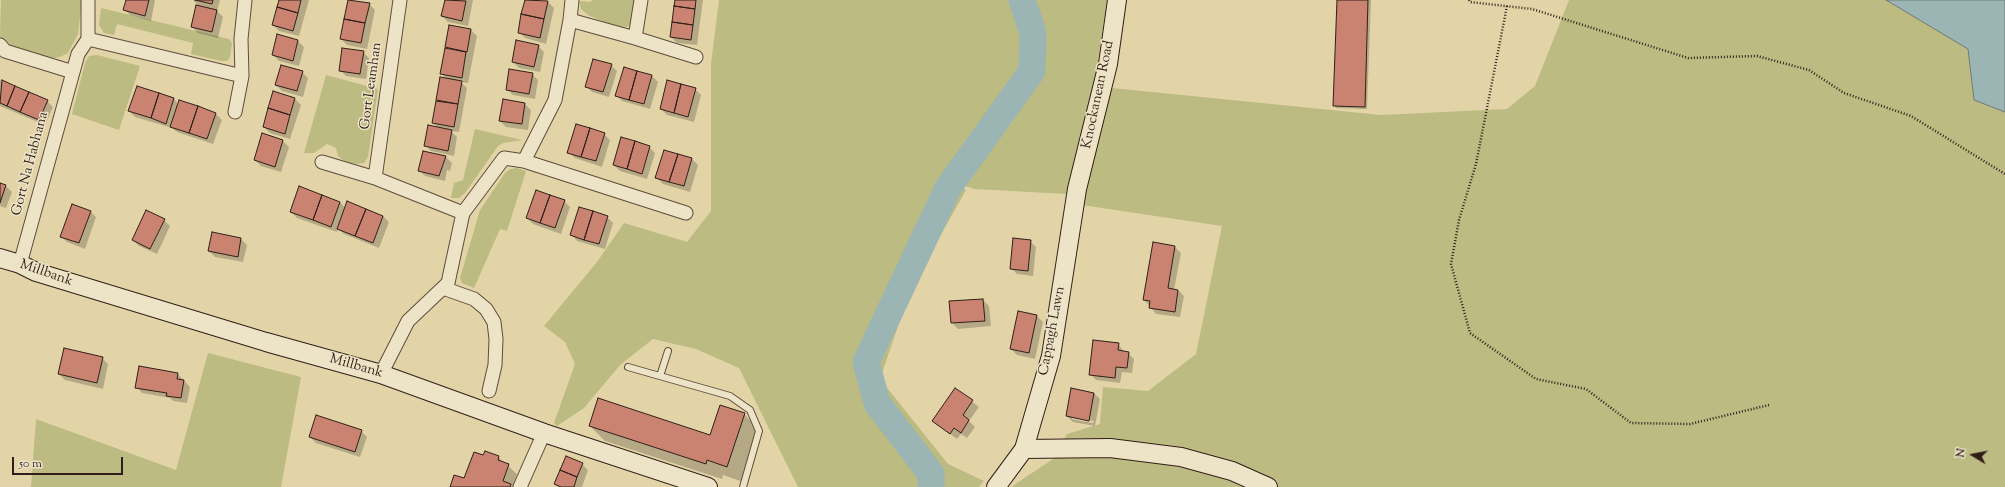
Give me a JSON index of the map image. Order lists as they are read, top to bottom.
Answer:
{
  "streets": {
    "street": [
      "Gort Leamhan",
      "Knockanean Road",
      "Gort Na Habhana",
      "Millbank",
      "Cappagh Lawn"
    ]
  },
  "crossings": [
    ["Knockanean Road", "Cappagh Lawn"],
    ["Gort Na Habhana", "Millbank"]
  ],
  "scale_bar": "50 m",
  "north": "left"
}
